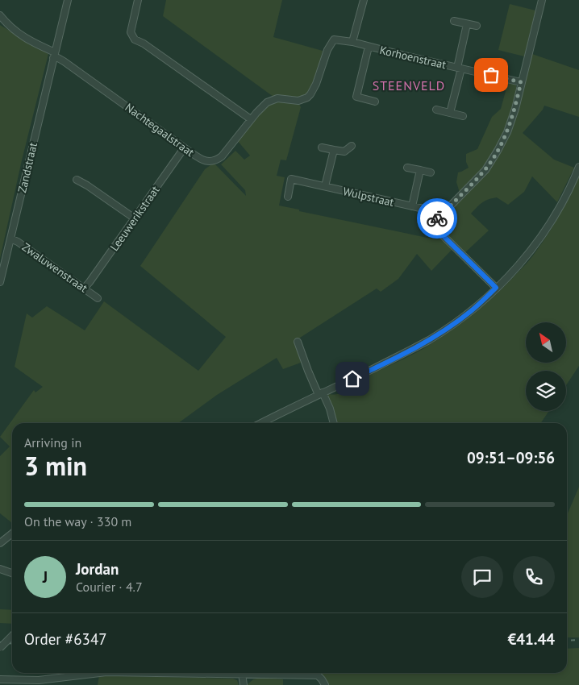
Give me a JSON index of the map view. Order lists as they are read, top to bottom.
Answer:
{
  "streets": {
    "street": [
      "Korhoenstraat",
      "Nachtegaalstraat",
      "Zandstraat",
      "Wulpstraat",
      "Leeuwerikstraat",
      "Zwaluwenstraat"
    ]
  },
  "crossings": [
    ["Korhoenstraat", "Nachtegaalstraat"],
    ["Nachtegaalstraat", "Zandstraat"],
    ["Nachtegaalstraat", "Leeuwerikstraat"],
    ["Zandstraat", "Zwaluwenstraat"],
    ["Leeuwerikstraat", "Zwaluwenstraat"]
  ],
  "districts": ["STEENVELD"],
  "north": "top left",
  "page": {
    "heading": ["3 min", "Arriving in", "09:51–09:56"],
    "panel": [
      "Jordan",
      "Courier · 4.7",
      "Order #6347",
      "€41.44"
    ],
    "bar": "On the way · 330 m",
    "round": "J"
  }
}
